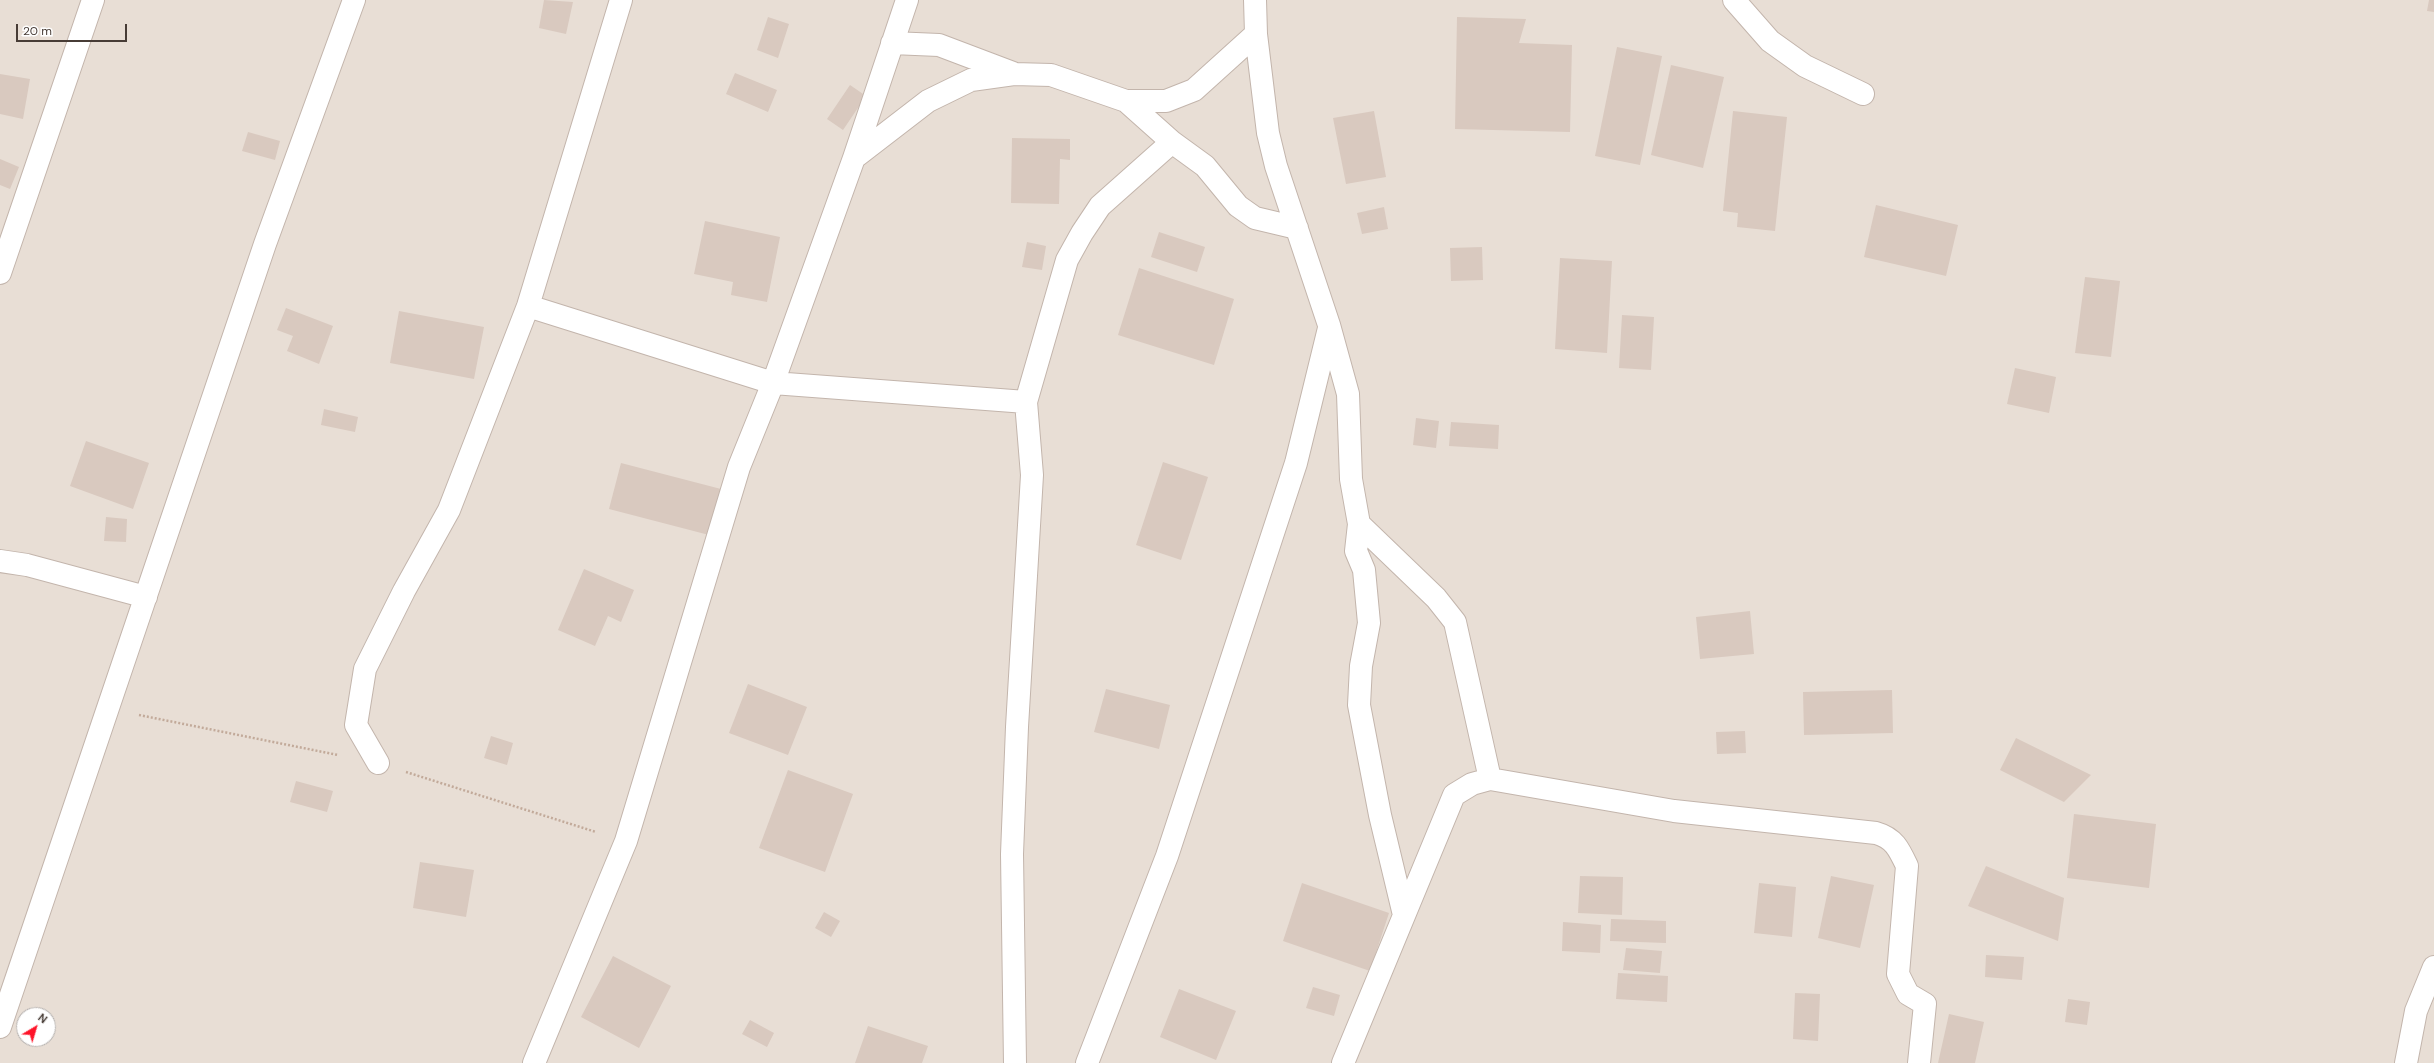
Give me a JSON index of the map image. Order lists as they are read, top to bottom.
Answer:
{
  "scale_bar": "20 m",
  "north": "top right"
}
